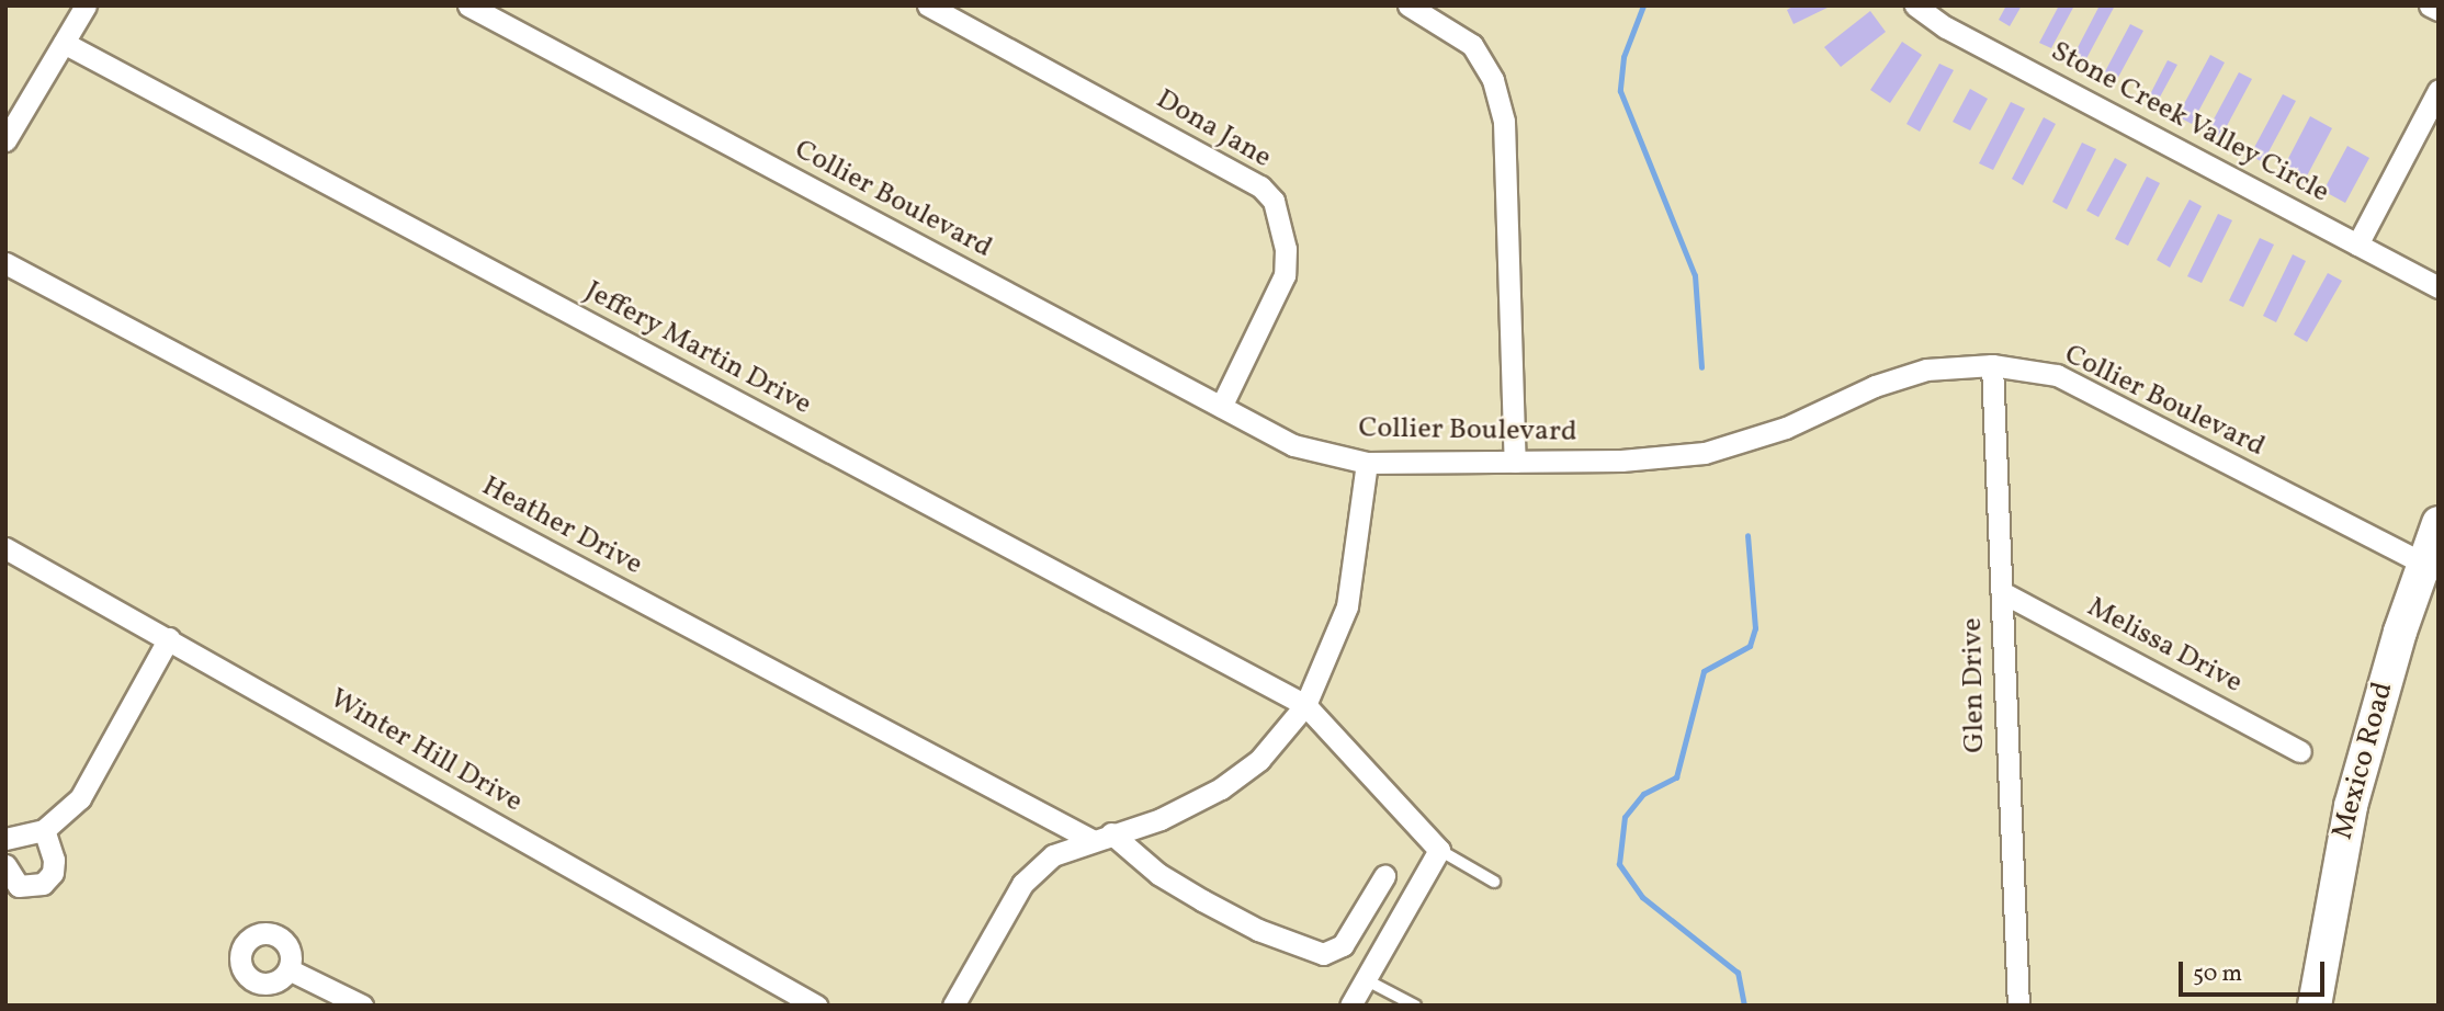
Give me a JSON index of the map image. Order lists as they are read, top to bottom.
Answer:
{
  "streets": {
    "main road": ["Mexico Road"],
    "street": [
      "Stone Creek Valley Circle",
      "Dona Jane",
      "Collier Boulevard",
      "Jeffery Martin Drive",
      "Heather Drive",
      "Melissa Drive",
      "Glen Drive",
      "Winter Hill Drive"
    ]
  },
  "crossings": [
    ["Dona Jane", "Collier Boulevard"],
    ["Collier Boulevard", "Glen Drive"],
    ["Collier Boulevard", "Mexico Road"],
    ["Melissa Drive", "Glen Drive"]
  ],
  "scale_bar": "50 m"
}
